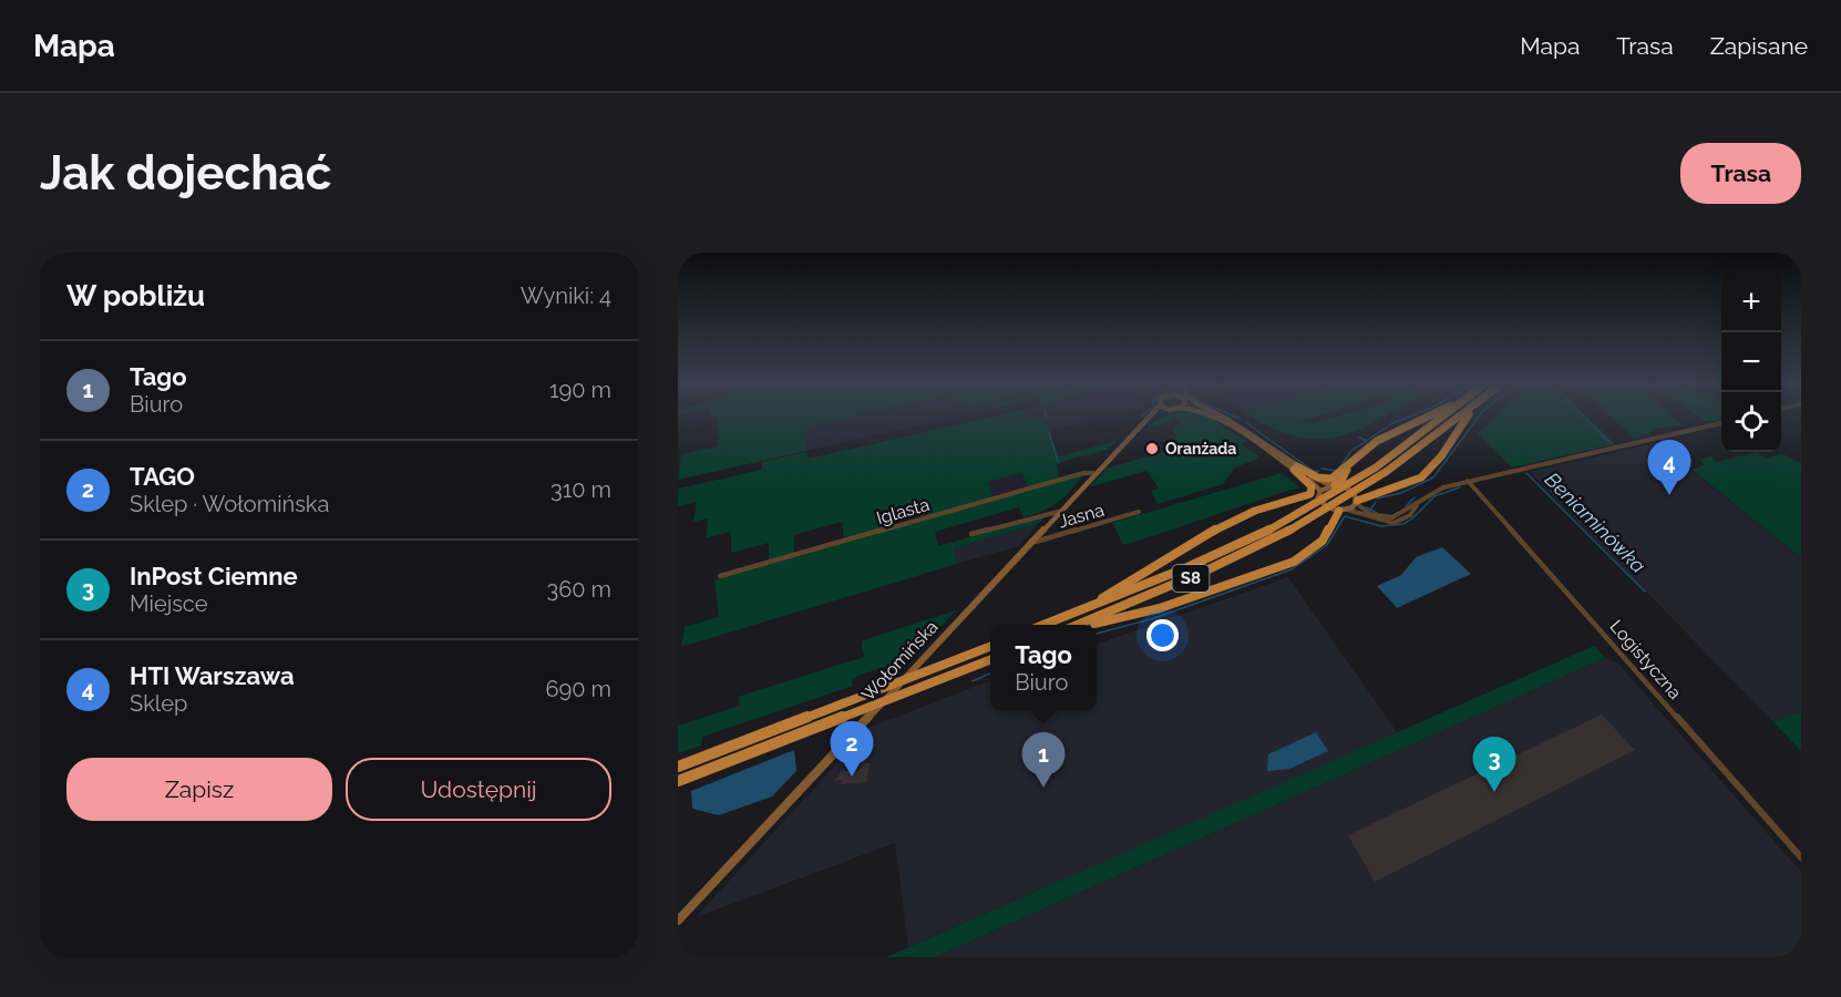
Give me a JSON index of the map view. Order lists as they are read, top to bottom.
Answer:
{
  "streets": {
    "highway": ["S8"],
    "main road": ["Wołomińska"],
    "street": ["Iglasta", "Jasna", "Logistyczna"]
  },
  "crossings": [
    ["Iglasta", "Wołomińska"],
    ["Jasna", "Wołomińska"]
  ],
  "water": ["Beniaminówka"],
  "places": ["Oranżada"],
  "page": {
    "header": "Mapa",
    "nav": ["Mapa", "Trasa", "Zapisane"],
    "buttons": [
      "Trasa",
      ["Zapisz", "Udostępnij"]
    ],
    "title": "Jak dojechać",
    "heading": ["W pobliżu", "Wyniki: 4"],
    "map_buttons": ["+", "−"],
    "list": [
      {
        "mark": "1",
        "name": "Tago",
        "note": "Biuro",
        "value": "190 m"
      },
      {
        "mark": "2",
        "name": "TAGO",
        "note": "Sklep · Wołomińska",
        "value": "310 m"
      },
      {
        "mark": "3",
        "name": "InPost Ciemne",
        "note": "Miejsce",
        "value": "360 m"
      },
      {
        "mark": "4",
        "name": "HTI Warszawa",
        "note": "Sklep",
        "value": "690 m"
      }
    ],
    "pins": [
      "4",
      "2",
      "1",
      "3"
    ],
    "popup": ["Tago", "Biuro"]
  }
}
